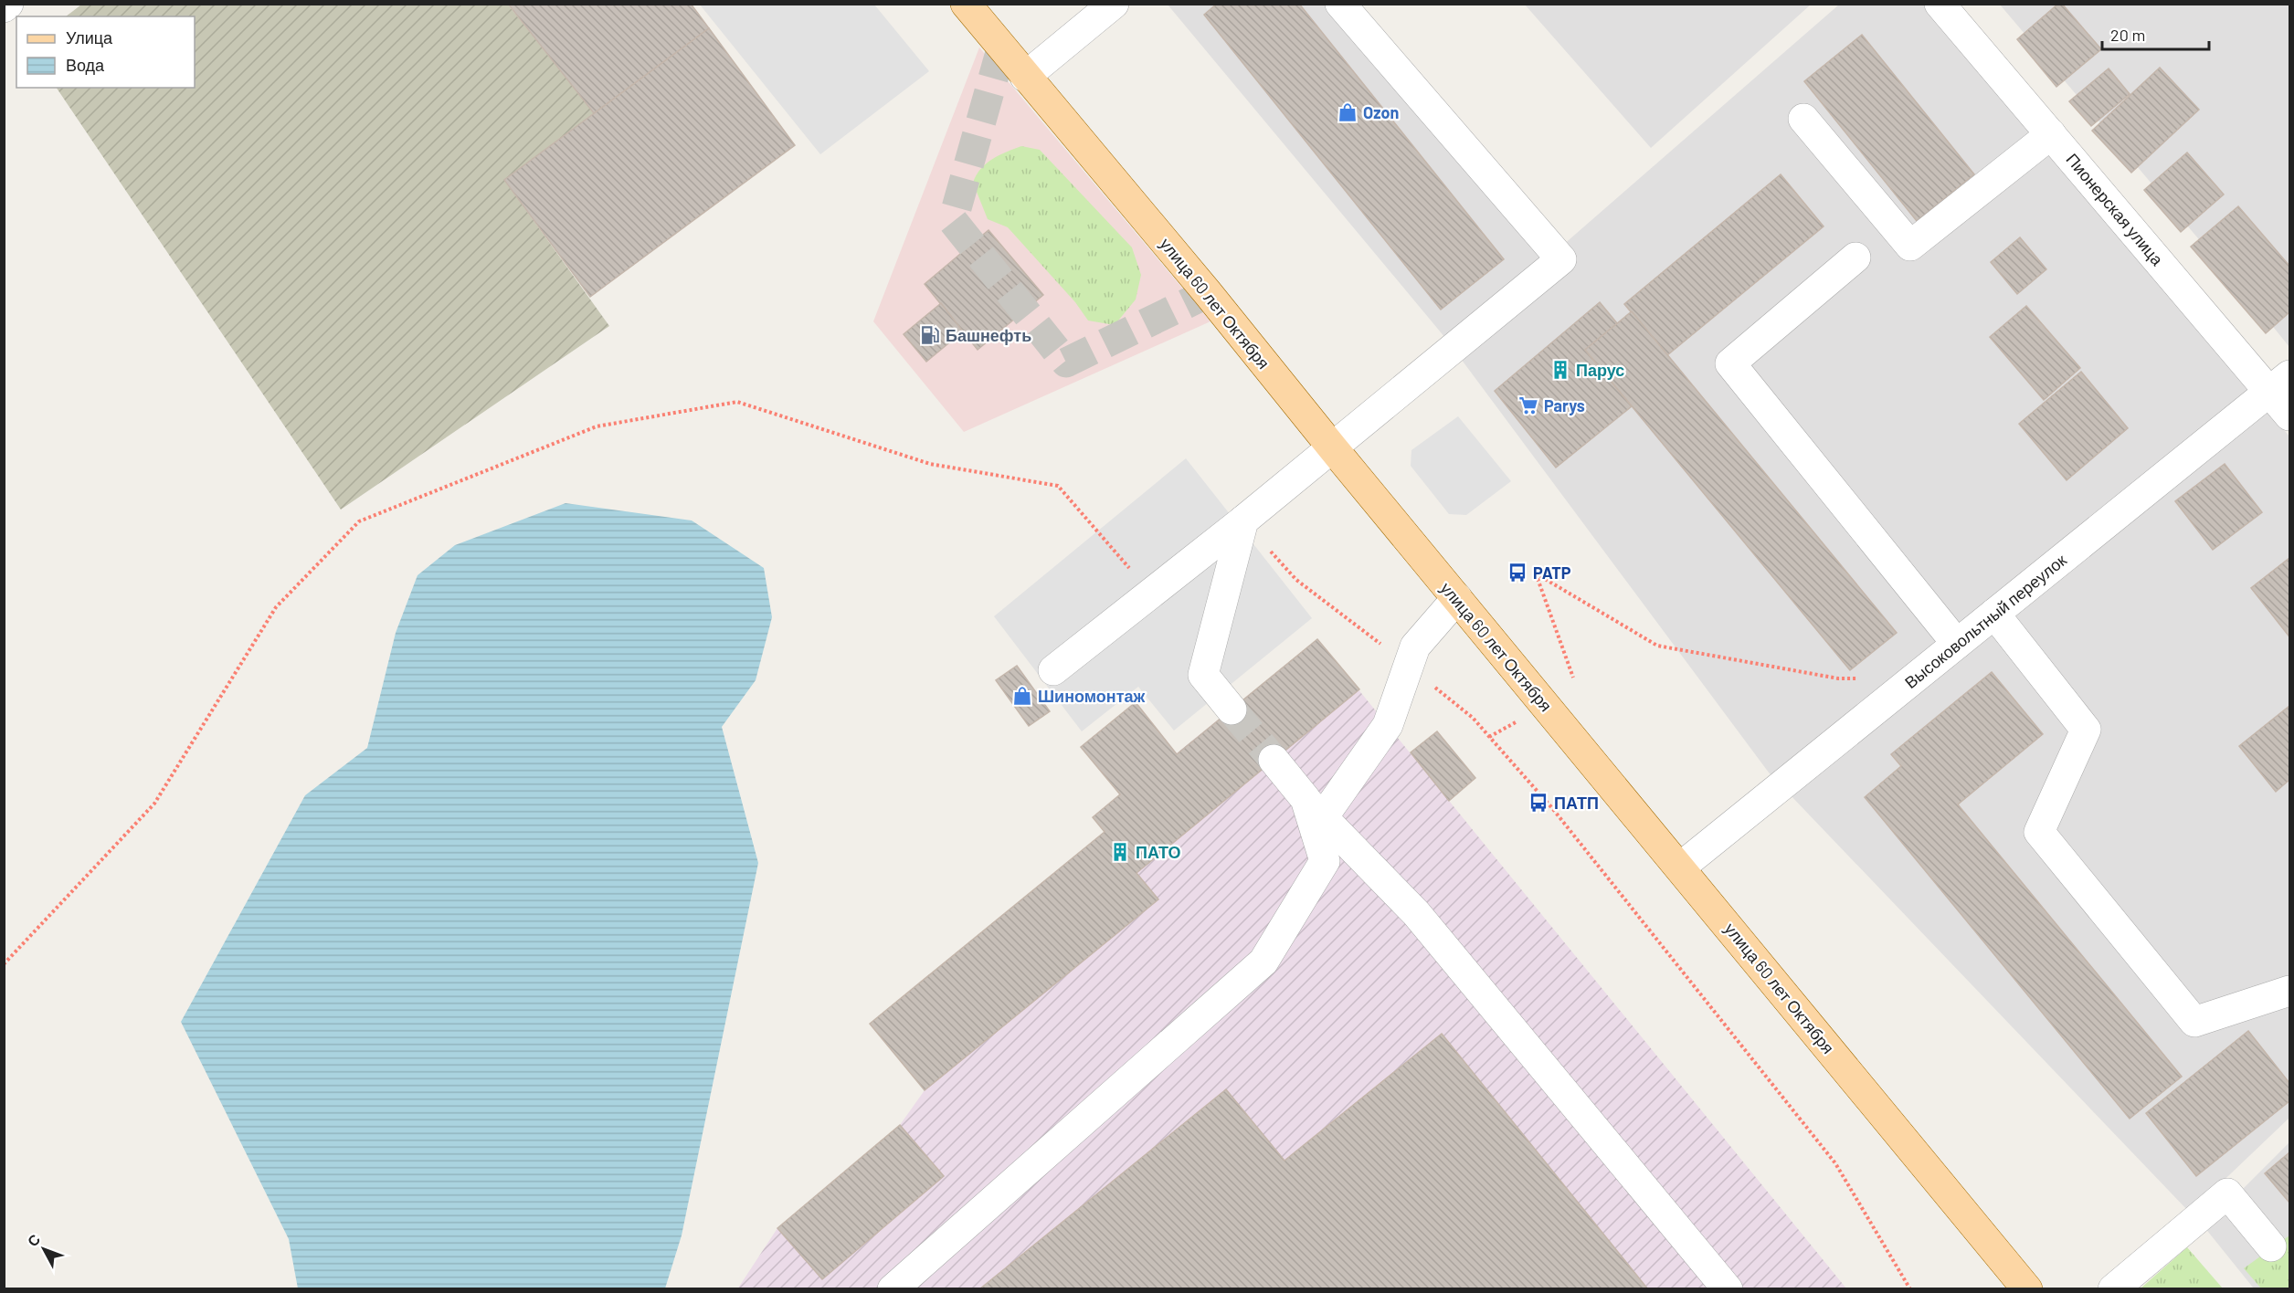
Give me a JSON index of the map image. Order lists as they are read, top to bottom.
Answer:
{
  "streets": {
    "main road": ["улица 60 лет Октября"],
    "street": ["Пионерская улица", "Высоковольтный переулок"]
  },
  "crossings": [
    ["Пионерская улица", "Высоковольтный переулок"],
    ["улица 60 лет Октября", "Высоковольтный переулок"]
  ],
  "places": {
    "shop": ["Ozon", "Шиномонтаж"],
    "fuel station": ["Башнефть"],
    "building": ["Парус", "ПАТО"],
    "supermarket": ["Parys"],
    "bus stop": ["PATP", "ПАТП"]
  },
  "legend": ["Улица", "Вода"],
  "scale_bar": "20 m",
  "north": "top left"
}
